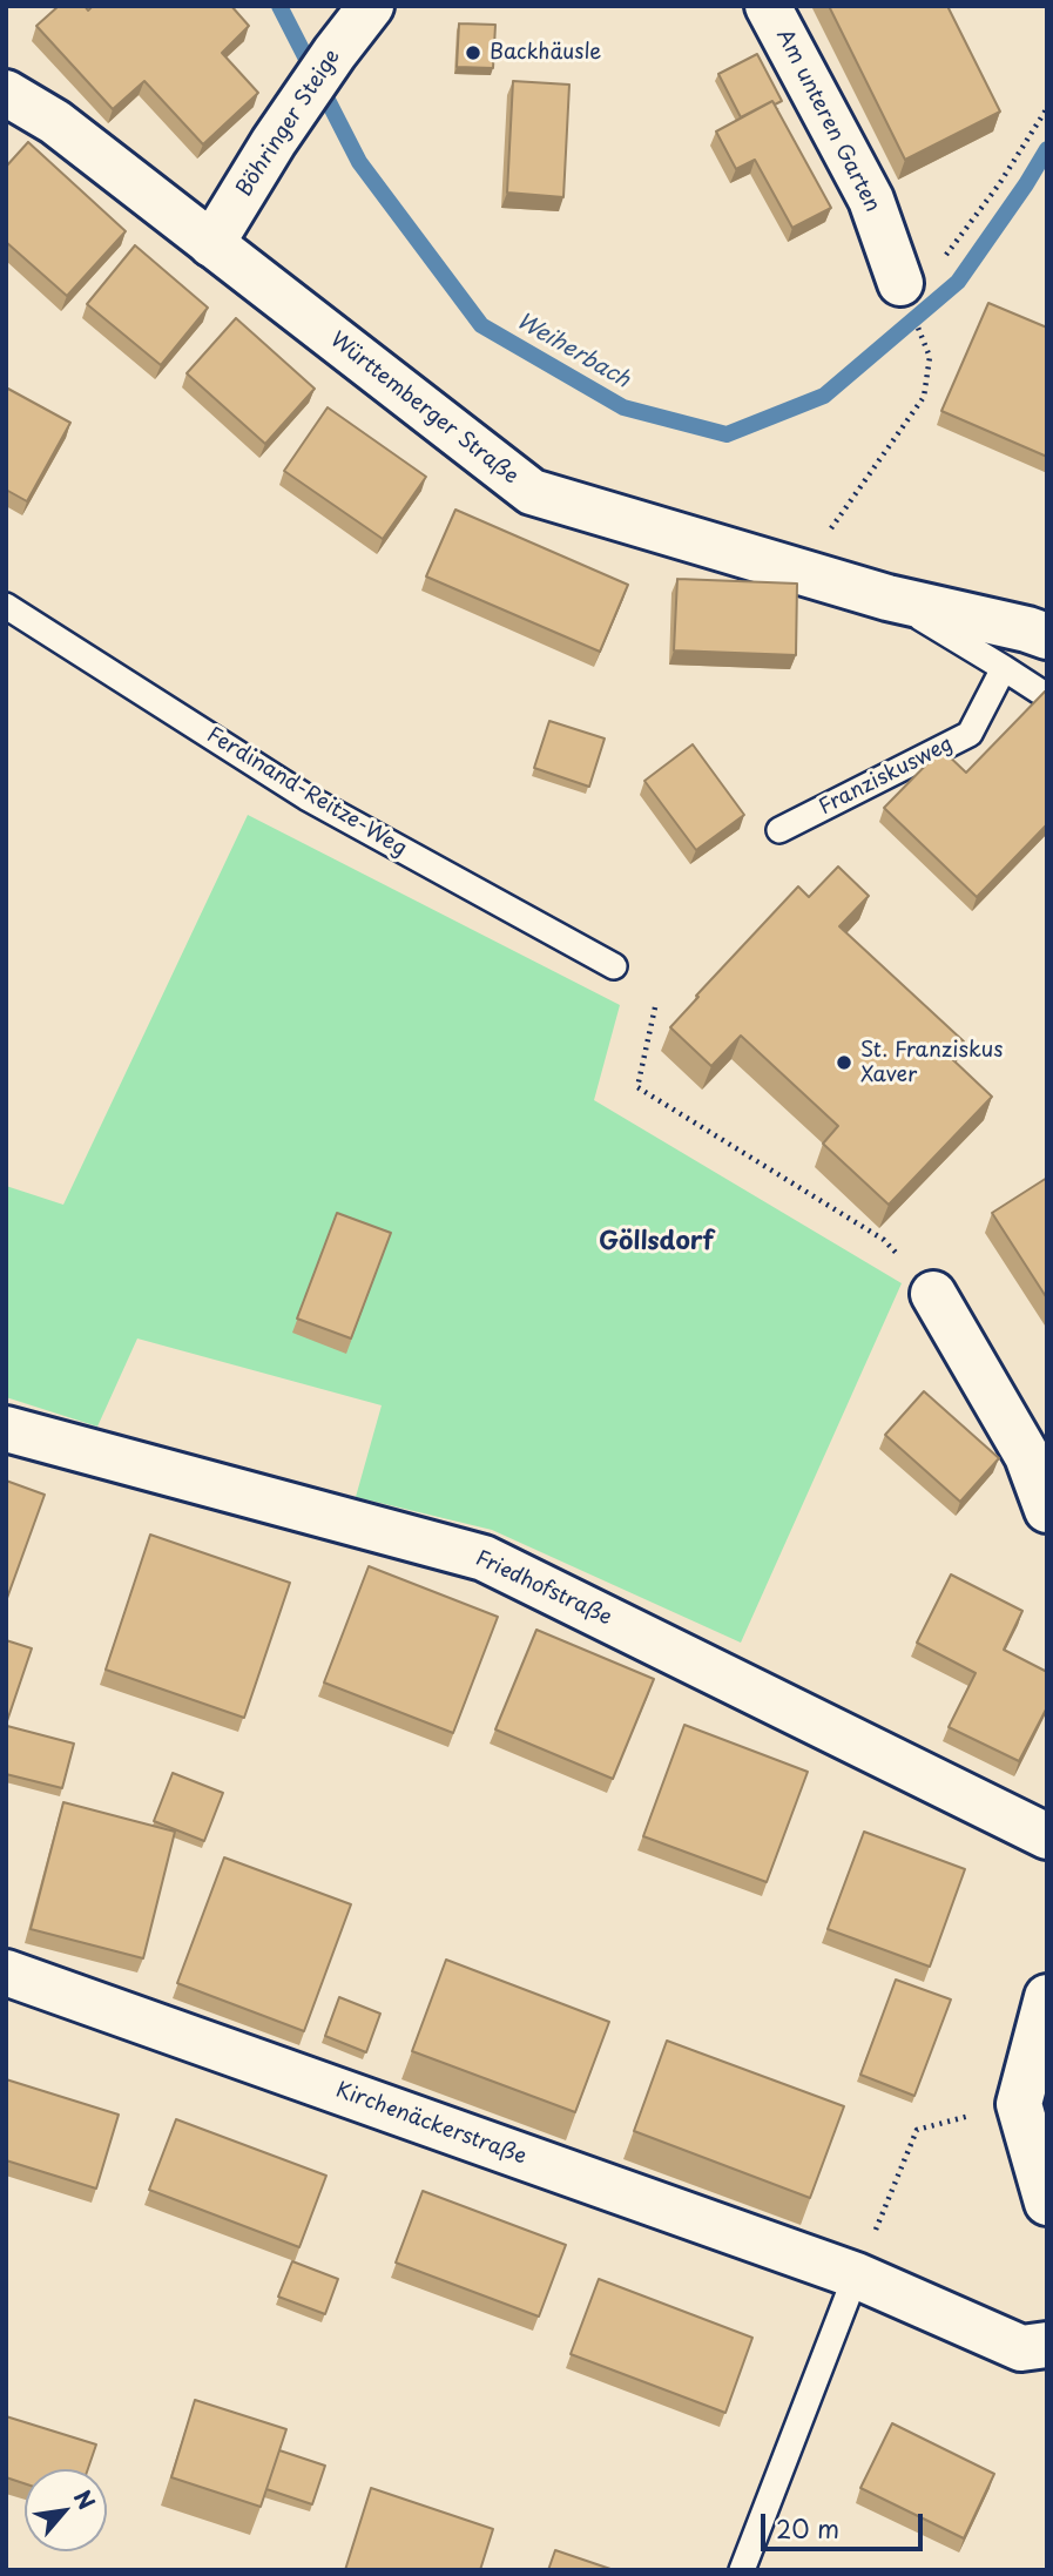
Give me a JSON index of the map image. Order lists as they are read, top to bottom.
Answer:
{
  "streets": {
    "street": [
      "Am unteren Garten",
      "Böhringer Steige",
      "Württemberger Straße",
      "Friedhofstraße",
      "Kirchenäckerstraße"
    ],
    "lane": ["Franziskusweg", "Ferdinand-Reitze-Weg"]
  },
  "crossings": [
    ["Böhringer Steige", "Württemberger Straße"]
  ],
  "districts": ["Göllsdorf"],
  "water": ["Weiherbach"],
  "places": ["Backhäusle", "St. Franziskus Xaver"],
  "scale_bar": "20 m",
  "north": "top right"
}
